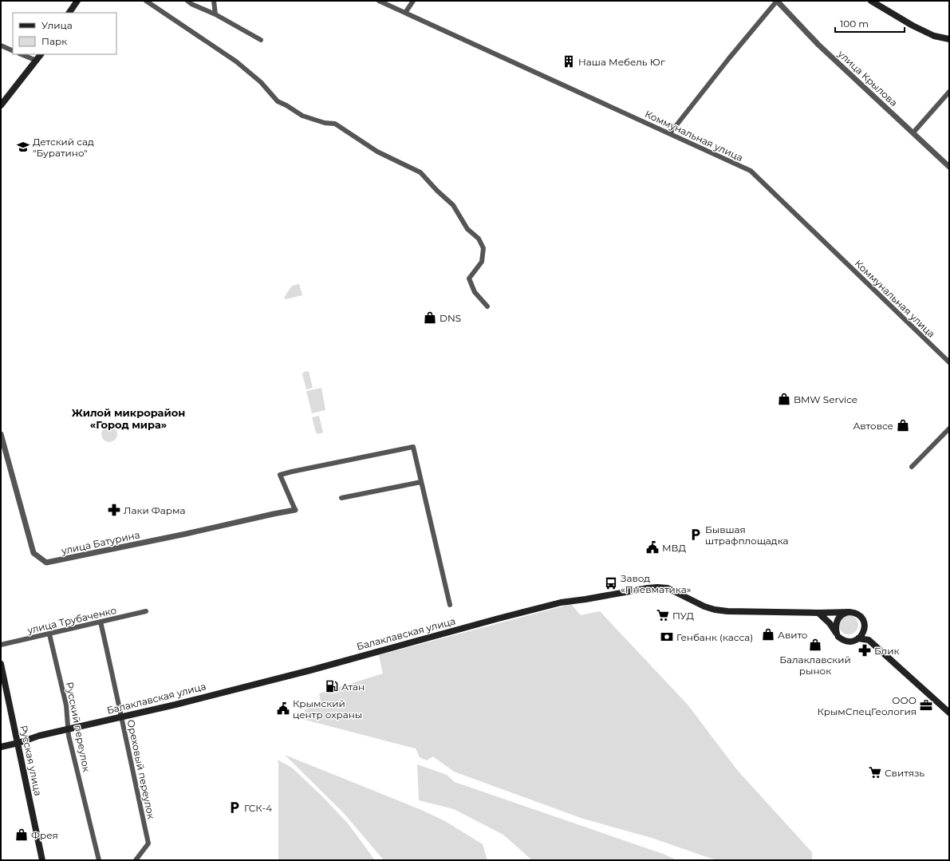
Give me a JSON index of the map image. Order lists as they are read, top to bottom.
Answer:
{
  "streets": {
    "main road": ["Балаклавская улица", "Русская улица"],
    "street": [
      "улица Крылова",
      "Коммунальная улица",
      "улица Батурина",
      "улица Трубаченко",
      "Русский переулок",
      "Ореховый переулок"
    ]
  },
  "crossings": [
    ["улица Трубаченко", "Русский переулок"],
    ["улица Трубаченко", "Ореховый переулок"],
    ["Балаклавская улица", "Русский переулок"],
    ["Балаклавская улица", "Русская улица"],
    ["Балаклавская улица", "Ореховый переулок"]
  ],
  "districts": ["Жилой микрорайон «Город мира»"],
  "places": {
    "building": ["Наша Мебель Юг"],
    "school or university": ["Детский сад \"Буратино\""],
    "shop": [
      "DNS",
      "BMW Service",
      "Автовсе",
      "Авито",
      "Балаклавский рынок",
      "Фрея"
    ],
    "pharmacy": ["Лаки Фарма", "Блик"],
    "parking": ["Бывшая штрафплощадка", "ГСК-4"],
    "public building": ["МВД", "Крымский центр охраны"],
    "bus stop": ["Завод «Пневматика»"],
    "supermarket": ["ПУД", "Свитязь"],
    "bank": ["Генбанк (касса)"],
    "fuel station": ["Атан"],
    "office": ["ООО КрымСпецГеология"]
  },
  "legend": ["Улица", "Парк"],
  "scale_bar": "100 m"
}
